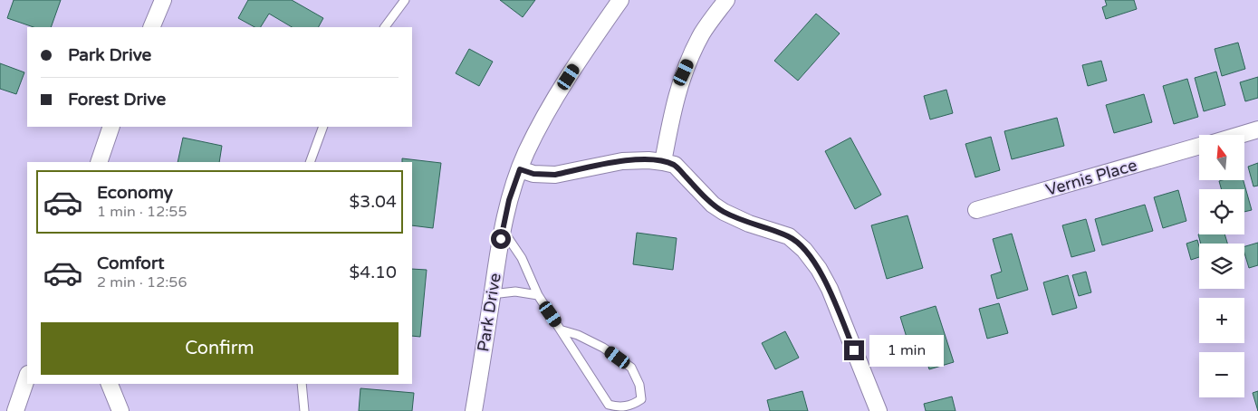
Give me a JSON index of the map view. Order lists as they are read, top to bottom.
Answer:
{
  "streets": {
    "street": ["Vernis Place", "Park Drive"]
  },
  "north": "top",
  "page": {
    "banner": ["Park Drive", "Forest Drive"],
    "map_buttons": ["+", "−"],
    "list": [
      {
        "name": "Economy",
        "note": "1 min · 12:55",
        "value": "$3.04"
      },
      {
        "name": "Comfort",
        "note": "2 min · 12:56",
        "value": "$4.10"
      }
    ],
    "buttons": "Confirm",
    "bubble": "1 min"
  }
}
